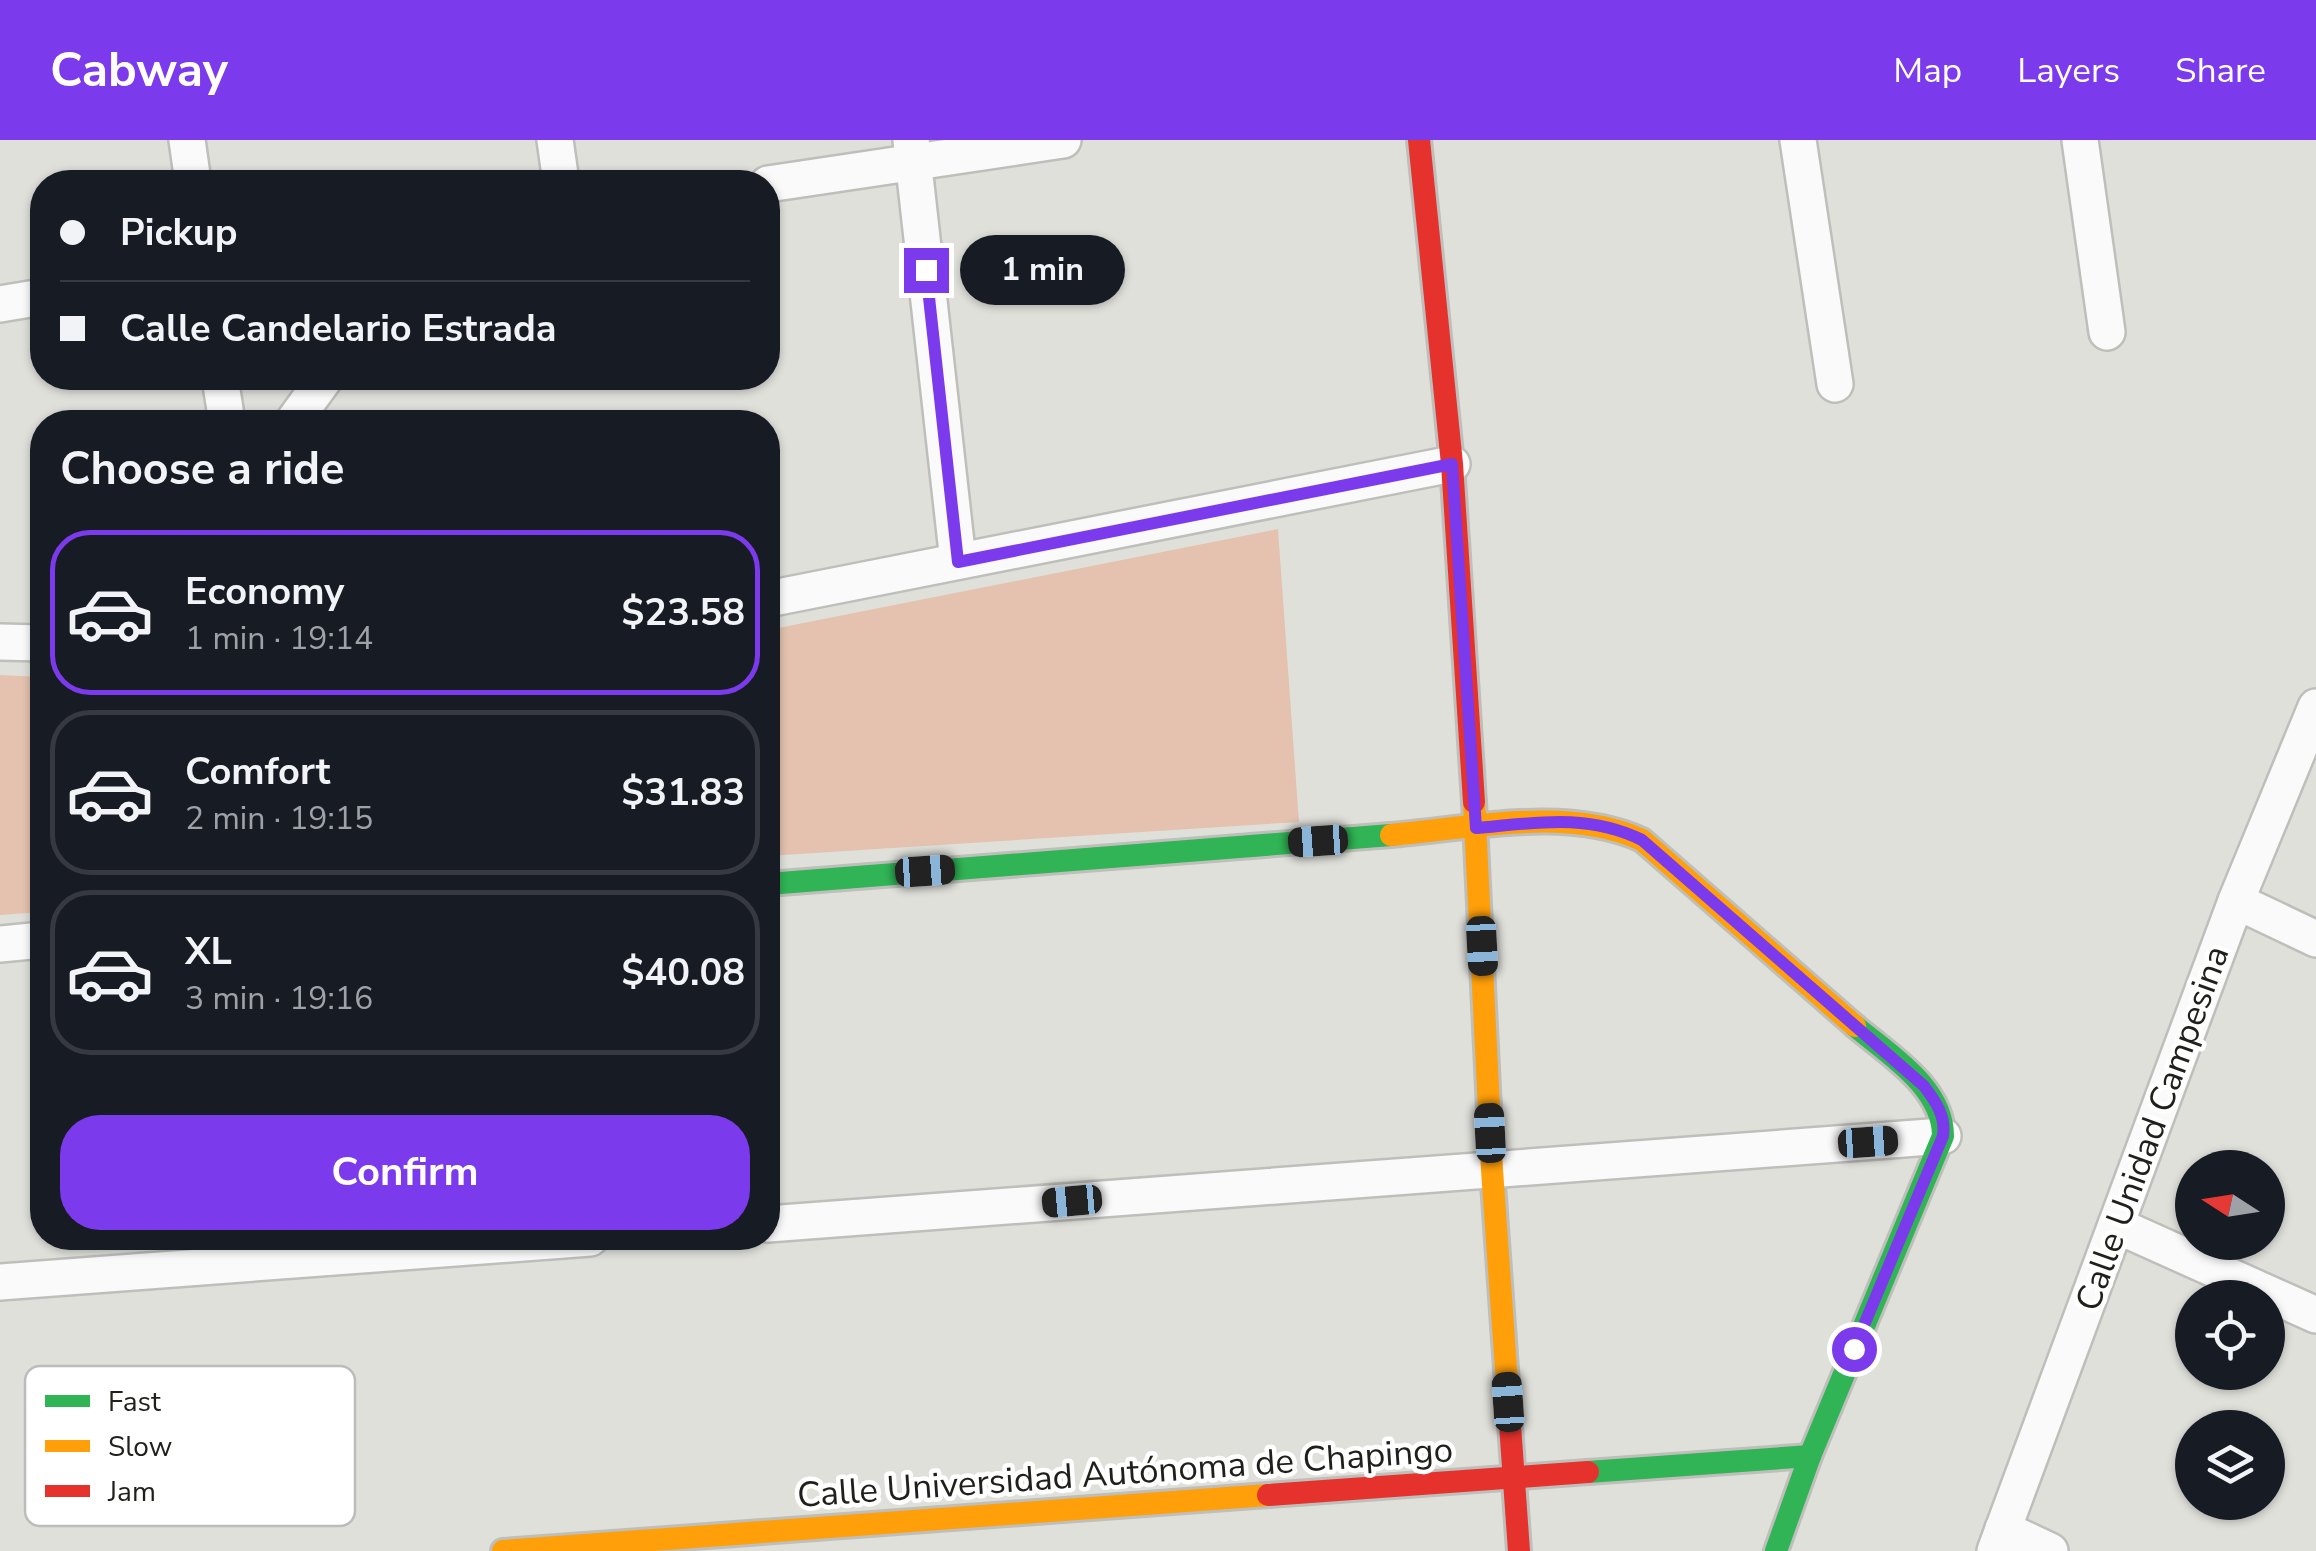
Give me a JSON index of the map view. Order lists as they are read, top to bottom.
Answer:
{
  "streets": {
    "street": ["Calle Unidad Campesina", "Calle Universidad Autónoma de Chapingo"]
  },
  "legend": ["Fast", "Slow", "Jam"],
  "north": "left",
  "page": {
    "header": "Cabway",
    "nav": ["Map", "Layers", "Share"],
    "banner": ["Pickup", "Calle Candelario Estrada"],
    "bubble": "1 min",
    "heading": "Choose a ride",
    "list": [
      {
        "name": "Economy",
        "note": "1 min · 19:14",
        "value": "$23.58"
      },
      {
        "name": "Comfort",
        "note": "2 min · 19:15",
        "value": "$31.83"
      },
      {
        "name": "XL",
        "note": "3 min · 19:16",
        "value": "$40.08"
      }
    ],
    "buttons": "Confirm"
  }
}
